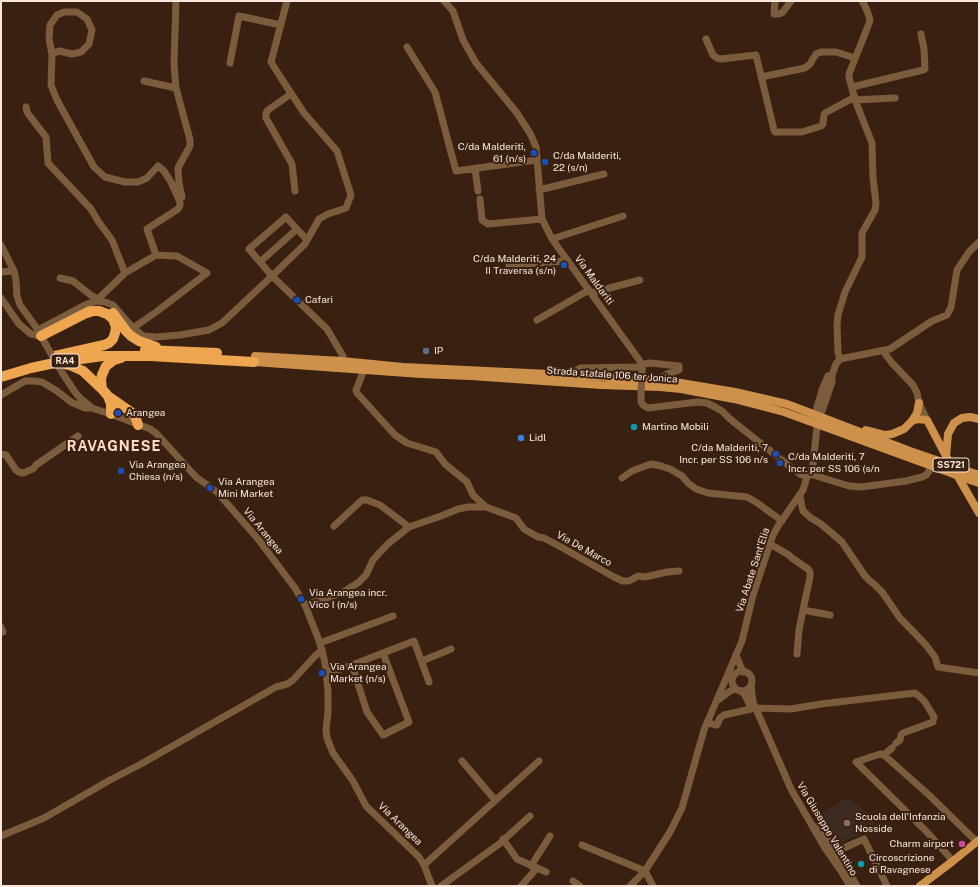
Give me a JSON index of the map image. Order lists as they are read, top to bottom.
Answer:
{
  "streets": {
    "highway": ["RA4"],
    "main road": ["Strada statale 106 ter Jonica", "SS721"],
    "street": [
      "Via Maldariti",
      "Via Arangea",
      "Via De Marco",
      "Via Abate Sant'Elia",
      "Via Giuseppe Valentino"
    ]
  },
  "crossings": [
    ["RA4", "Strada statale 106 ter Jonica"],
    ["Strada statale 106 ter Jonica", "SS721"]
  ],
  "districts": ["RAVAGNESE"],
  "places": [
    "C/da Malderiti, 61 (n/s)",
    "C/da Malderiti, 22 (s/n)",
    "C/da Malderiti, 24 II Traversa (s/n)",
    "Cafari",
    "IP",
    "Arangea",
    "Martino Mobili",
    "Lidl",
    "C/da Malderiti, 7 Incr. per SS 106 n/s",
    "C/da Malderiti, 7 Incr. per SS 106 (s/n",
    "Via Arangea Chiesa (n/s)",
    "Via Arangea Mini Market",
    "Via Arangea incr. Vico I (n/s)",
    "Via Arangea Market (n/s)",
    "Scuola dell'Infanzia Nosside",
    "Charm airport",
    "Circoscrizione di Ravagnese"
  ]
}
